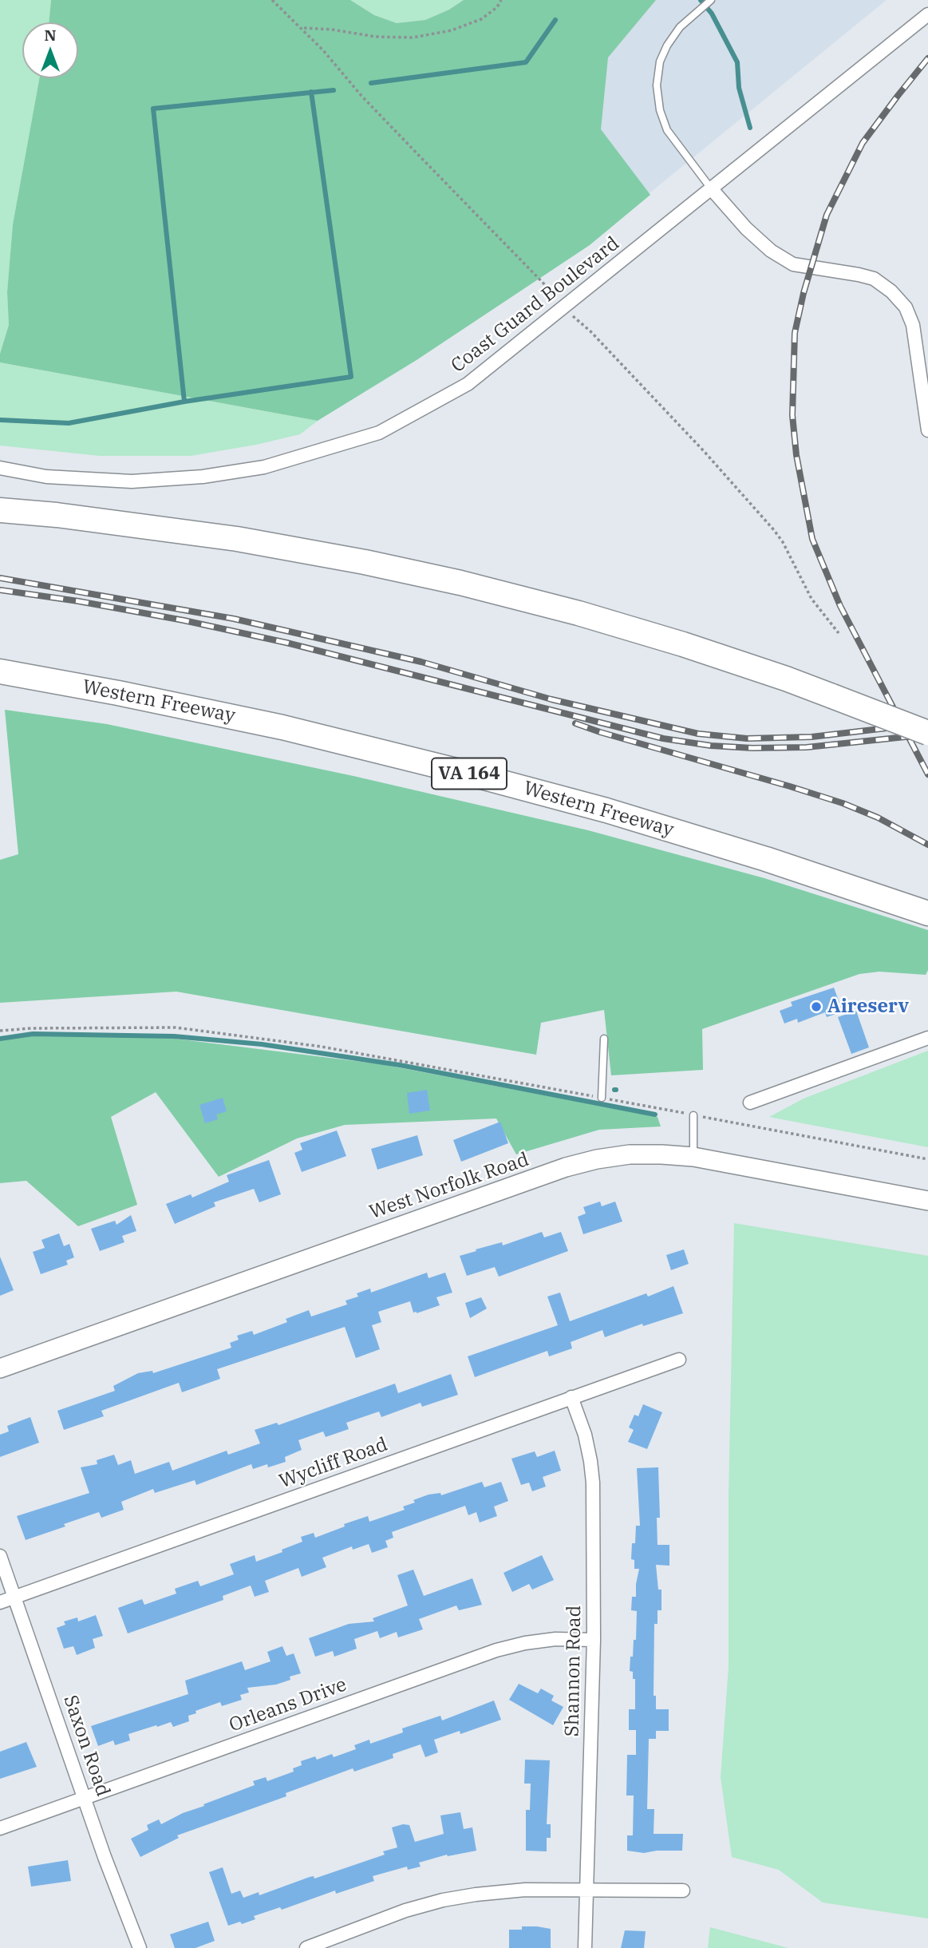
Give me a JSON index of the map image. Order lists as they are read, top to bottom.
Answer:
{
  "streets": {
    "highway": ["Western Freeway", "VA 164"],
    "street": [
      "Coast Guard Boulevard",
      "West Norfolk Road",
      "Wycliff Road",
      "Shannon Road",
      "Orleans Drive",
      "Saxon Road"
    ]
  },
  "crossings": [
    ["Wycliff Road", "Shannon Road"],
    ["Wycliff Road", "Saxon Road"],
    ["Shannon Road", "Orleans Drive"],
    ["Orleans Drive", "Saxon Road"]
  ],
  "places": ["Aireserv"],
  "north": "top"
}
